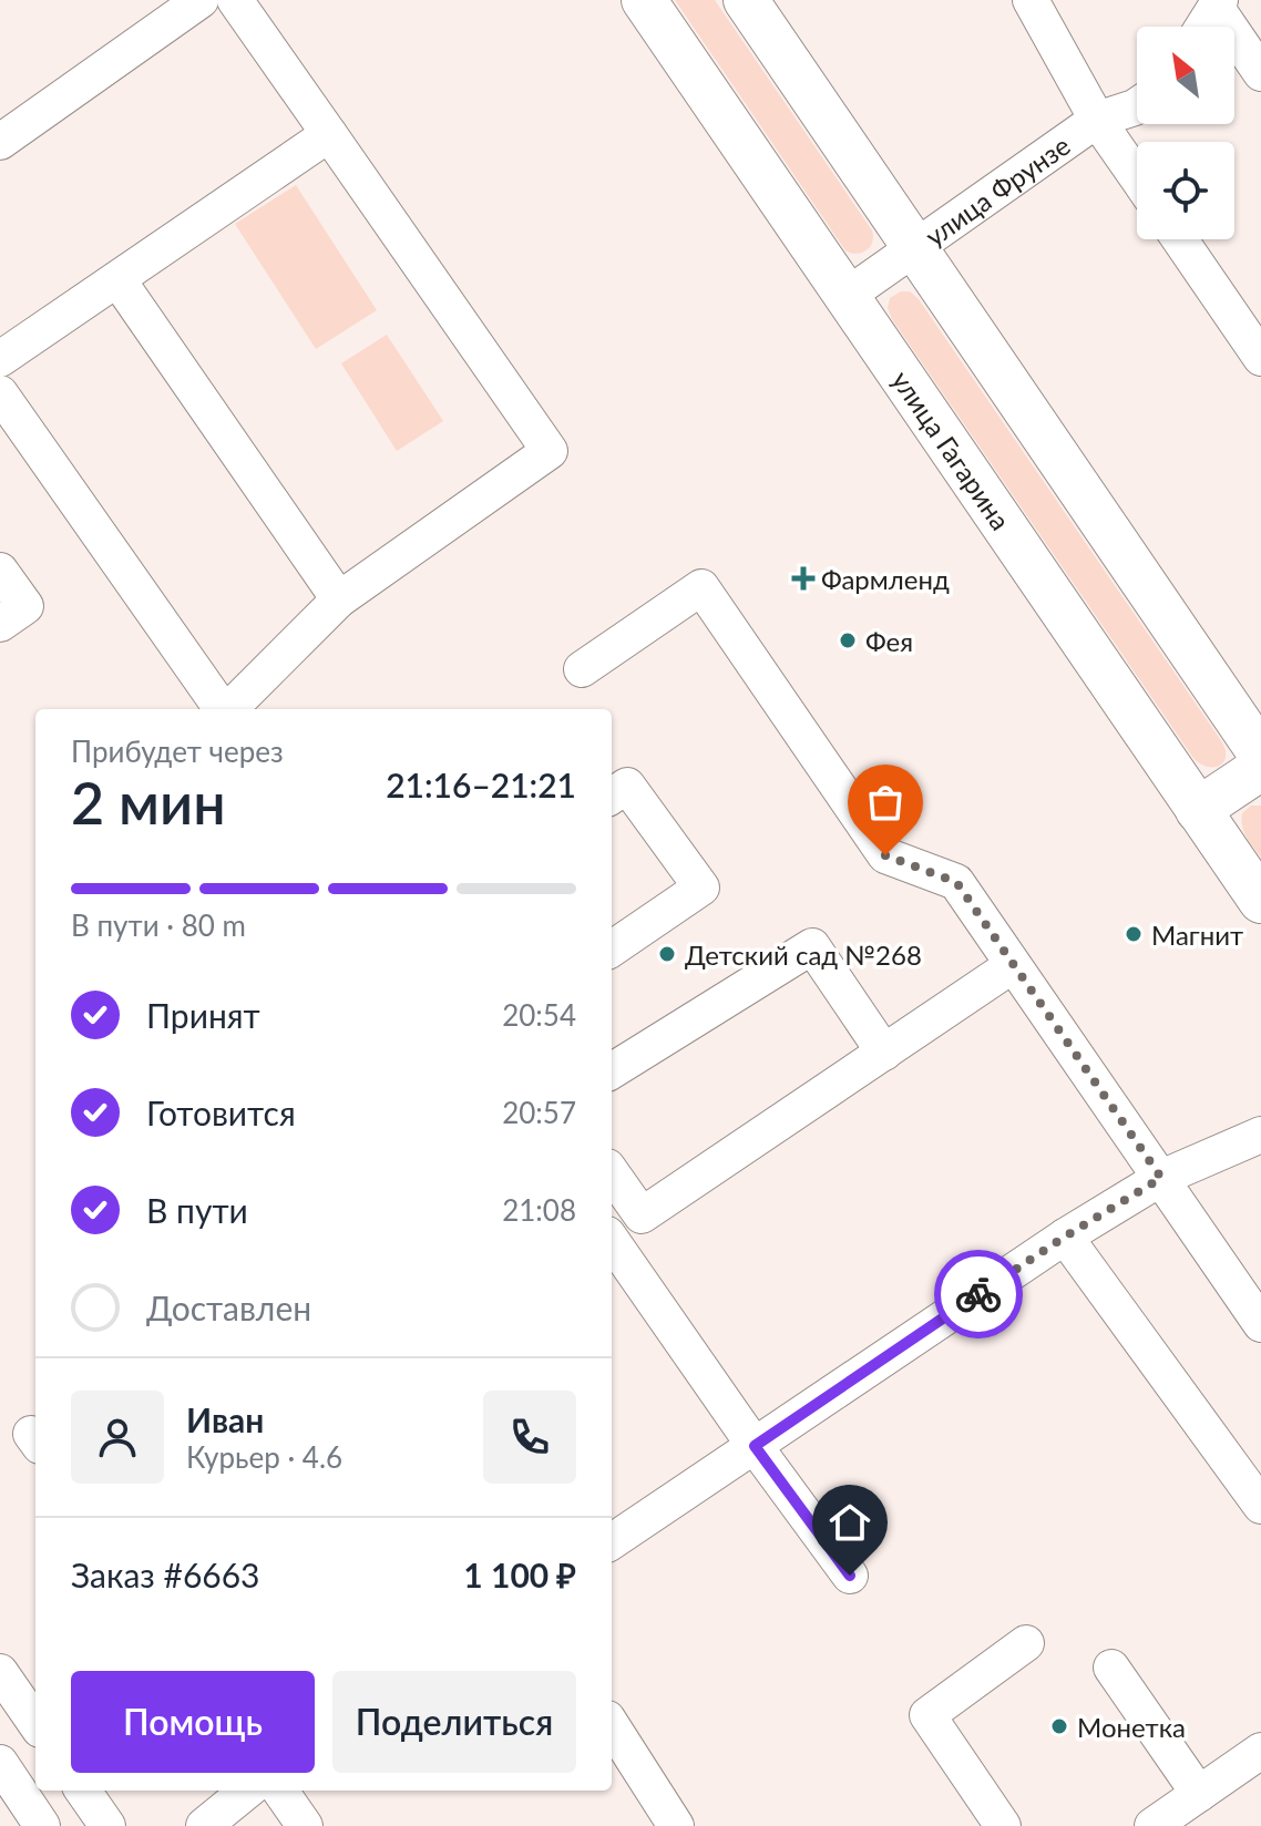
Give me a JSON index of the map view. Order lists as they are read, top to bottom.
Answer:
{
  "streets": {
    "main road": ["улица Гагарина"],
    "street": ["улица Фрунзе"]
  },
  "crossings": [
    ["улица Фрунзе", "улица Гагарина"]
  ],
  "places": {
    "health": ["Фармленд"],
    "other": [
      "Фея",
      "Магнит",
      "Детский сад №268",
      "Монетка"
    ]
  },
  "north": "top left",
  "page": {
    "heading": ["2 мин", "Прибудет через", "21:16–21:21"],
    "panel": [
      "Иван",
      "Курьер · 4.6",
      "Заказ #6663",
      "1 100 ₽"
    ],
    "bar": "В пути · 80 m",
    "list": [
      ["Принят", "20:54"],
      ["Готовится", "20:57"],
      ["В пути", "21:08"],
      "Доставлен"
    ],
    "buttons": ["Помощь", "Поделиться"]
  }
}
